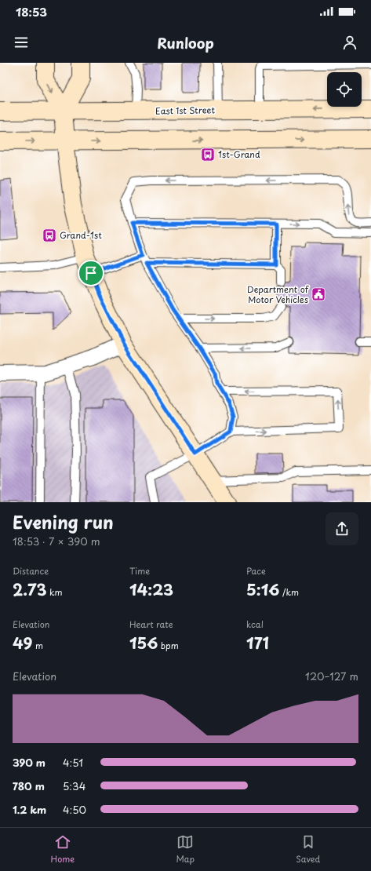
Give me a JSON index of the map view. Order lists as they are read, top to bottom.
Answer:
{
  "streets": {
    "main road": ["East 1st Street"]
  },
  "places": {
    "bus stop": ["1st-Grand", "Grand-1st"],
    "public building": ["Department of Motor Vehicles"]
  },
  "page": {
    "status": "18:53",
    "header": "Runloop",
    "heading": ["Evening run", "18:53 · 7 × 390 m"],
    "stats": [
      ["Distance", "2.73 km"],
      ["Time", "14:23"],
      ["Pace", "5:16 /km"],
      ["Elevation", "49 m"],
      ["Heart rate", "156 bpm"],
      ["kcal", "171"]
    ],
    "chart": ["Elevation", "120–127 m"],
    "list": [
      {
        "name": "390 m",
        "note": "4:51"
      },
      {
        "name": "780 m",
        "note": "5:34"
      },
      {
        "name": "1.2 km",
        "note": "4:50"
      }
    ],
    "tabs": ["Home", "Map", "Saved"]
  }
}
